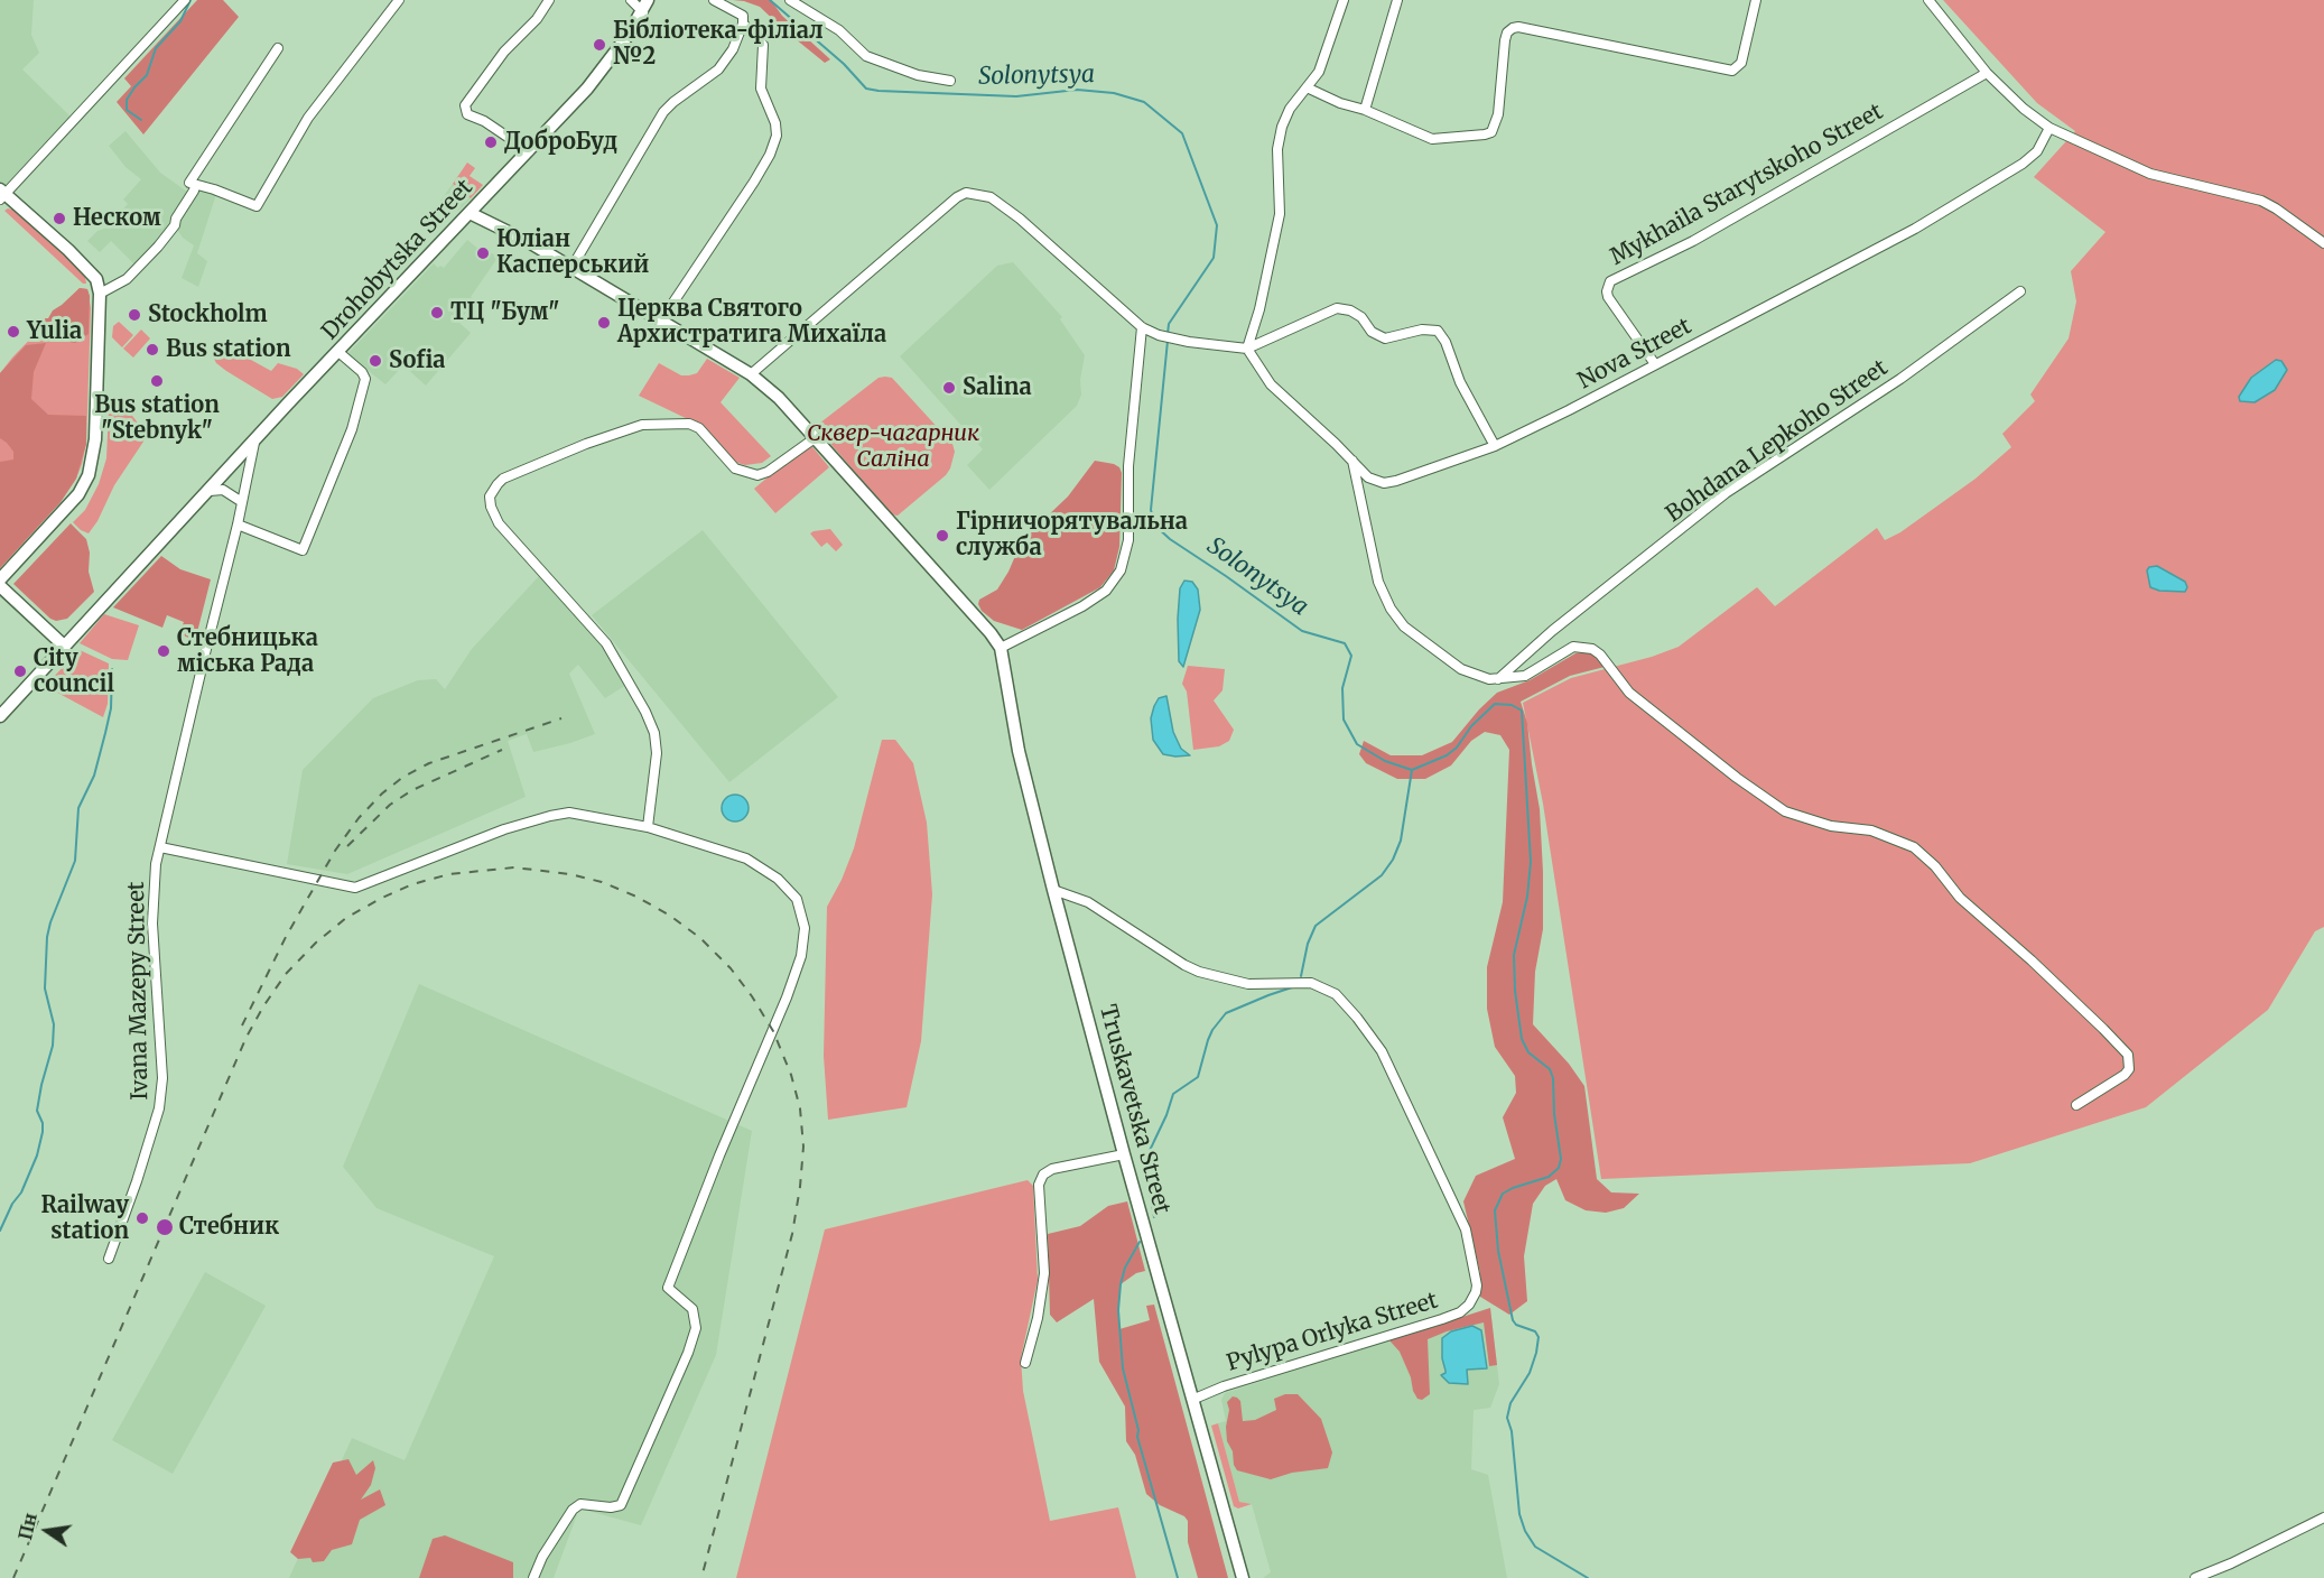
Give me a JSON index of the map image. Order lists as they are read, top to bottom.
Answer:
{
  "streets": {
    "street": [
      "Mykhaila Starytskoho Street",
      "Drohobytska Street",
      "Nova Street",
      "Bohdana Lepkoho Street",
      "Ivana Mazepy Street",
      "Truskavetska Street",
      "Pylypa Orlyka Street"
    ]
  },
  "crossings": [
    ["Mykhaila Starytskoho Street", "Nova Street"],
    ["Drohobytska Street", "Ivana Mazepy Street"],
    ["Drohobytska Street", "Truskavetska Street"],
    ["Truskavetska Street", "Pylypa Orlyka Street"]
  ],
  "water": ["Solonytsya"],
  "parks": ["Сквер-чагарник Саліна"],
  "places": [
    "Бібліотека-філіал №2",
    "ДоброБуд",
    "Неском",
    "Юліан Касперський",
    "ТЦ \"Бум\"",
    "Stockholm",
    "Церква Святого Архистратига Михаїла",
    "Yulia",
    "Bus station",
    "Sofia",
    "Bus station \"Stebnyk\"",
    "Salina",
    "Гірничорятувальна служба",
    "Стебницька міська Рада",
    "City council",
    "Railway station",
    "Стебник"
  ],
  "north": "left"
}
